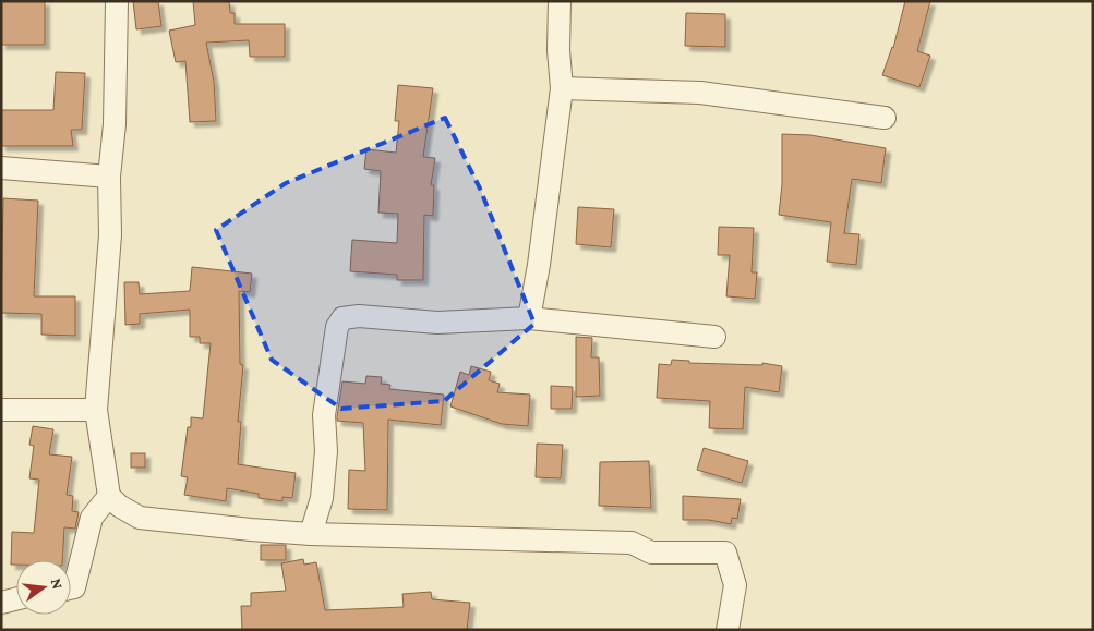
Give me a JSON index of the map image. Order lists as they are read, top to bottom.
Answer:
{
  "north": "right"
}
